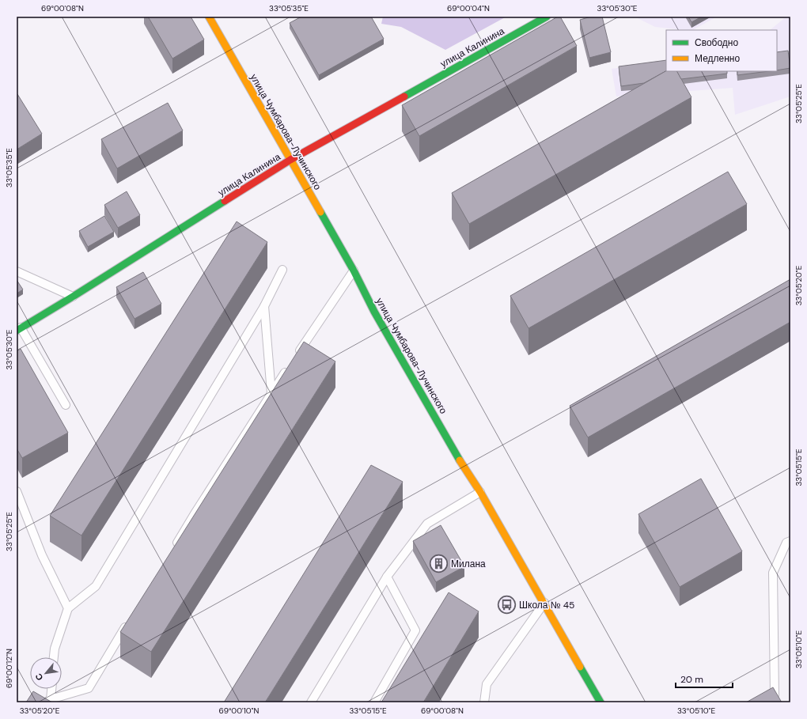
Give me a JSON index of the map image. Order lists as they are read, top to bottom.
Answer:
{
  "streets": {
    "street": ["улица Калинина", "улица Чумбарова-Лучинского"]
  },
  "crossings": [
    ["улица Калинина", "улица Чумбарова-Лучинского"]
  ],
  "places": {
    "building": ["Милана"],
    "bus stop": ["Школа № 45"]
  },
  "legend": ["Свободно", "Медленно"],
  "scale_bar": "20 m",
  "north": "bottom left",
  "coordinates": [
    "69°00'08\"N",
    "33°05'35\"E",
    "69°00'04\"N",
    "33°05'30\"E",
    "33°05'25\"E",
    "33°05'20\"E",
    "33°05'15\"E",
    "33°05'10\"E",
    "69°00'12\"N",
    "69°00'10\"N"
  ]
}
